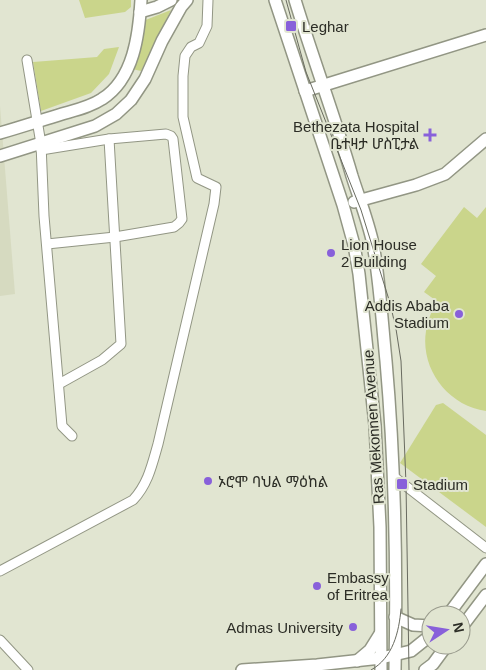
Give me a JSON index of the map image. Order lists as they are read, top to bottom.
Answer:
{
  "streets": {
    "main road": ["Ras Mekonnen Avenue"]
  },
  "places": {
    "transit": ["Leghar", "Stadium"],
    "health": ["Bethezata Hospital ቤተዛታ ሆስፒታል"],
    "other": [
      "Lion House 2 Building",
      "Addis Ababa Stadium",
      "ኦሮሞ ባህል ማዕከል",
      "Embassy of Eritrea",
      "Admas University"
    ]
  },
  "north": "right"
}
